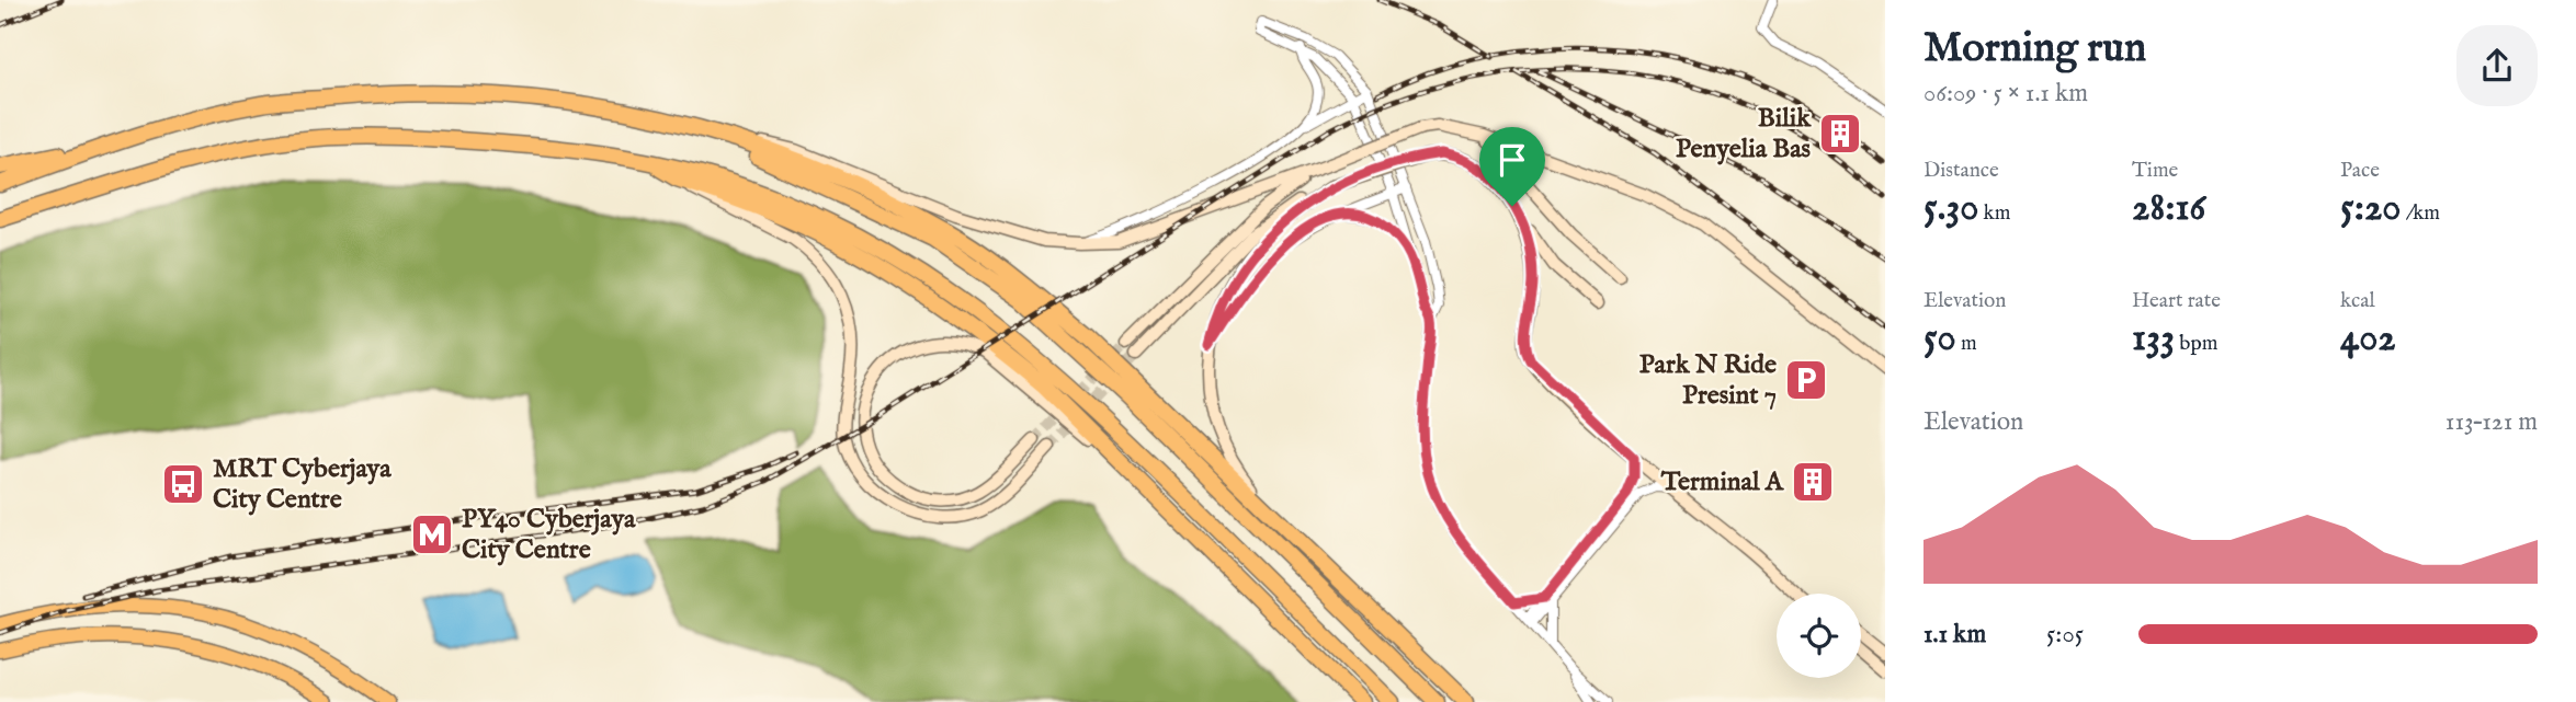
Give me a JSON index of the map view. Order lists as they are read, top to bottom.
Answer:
{
  "places": {
    "building": ["Bilik Penyelia Bas", "Terminal A"],
    "parking": ["Park N Ride Presint 7"],
    "bus stop": ["MRT Cyberjaya City Centre"],
    "metro station": ["PY40 Cyberjaya City Centre"]
  },
  "page": {
    "heading": ["Morning run", "06:09 · 5 × 1.1 km"],
    "stats": [
      ["Distance", "5.30 km"],
      ["Time", "28:16"],
      ["Pace", "5:20 /km"],
      ["Elevation", "50 m"],
      ["Heart rate", "133 bpm"],
      ["kcal", "402"]
    ],
    "chart": ["Elevation", "113–121 m"],
    "list": [
      {
        "name": "1.1 km",
        "note": "5:05"
      }
    ]
  }
}
